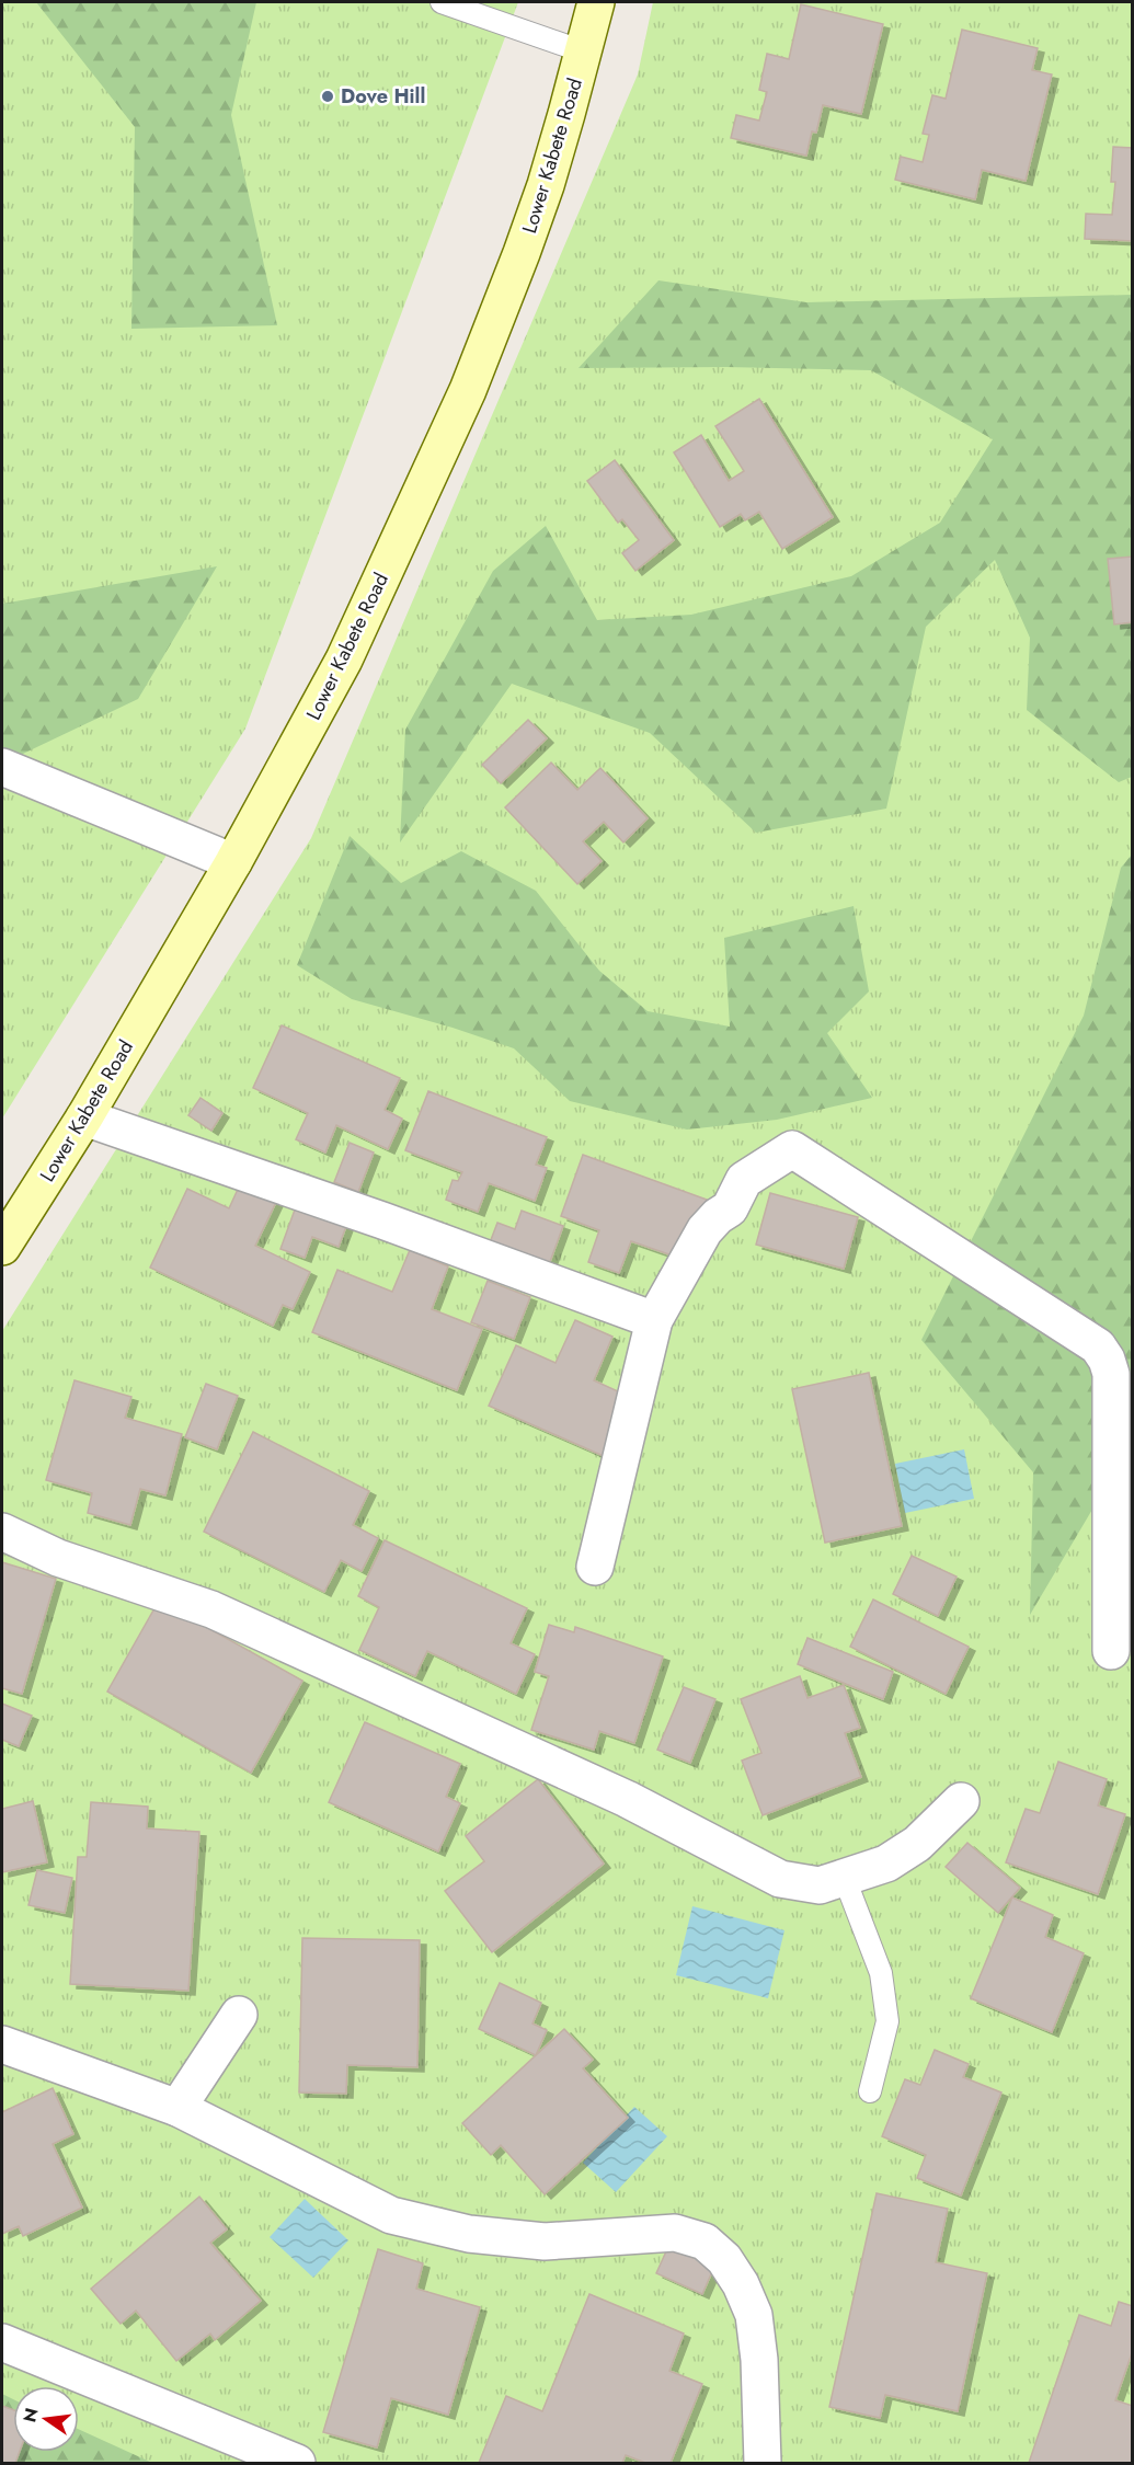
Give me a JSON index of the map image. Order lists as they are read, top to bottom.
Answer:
{
  "streets": {
    "main road": ["Lower Kabete Road"]
  },
  "places": ["Dove Hill"],
  "north": "left"
}
